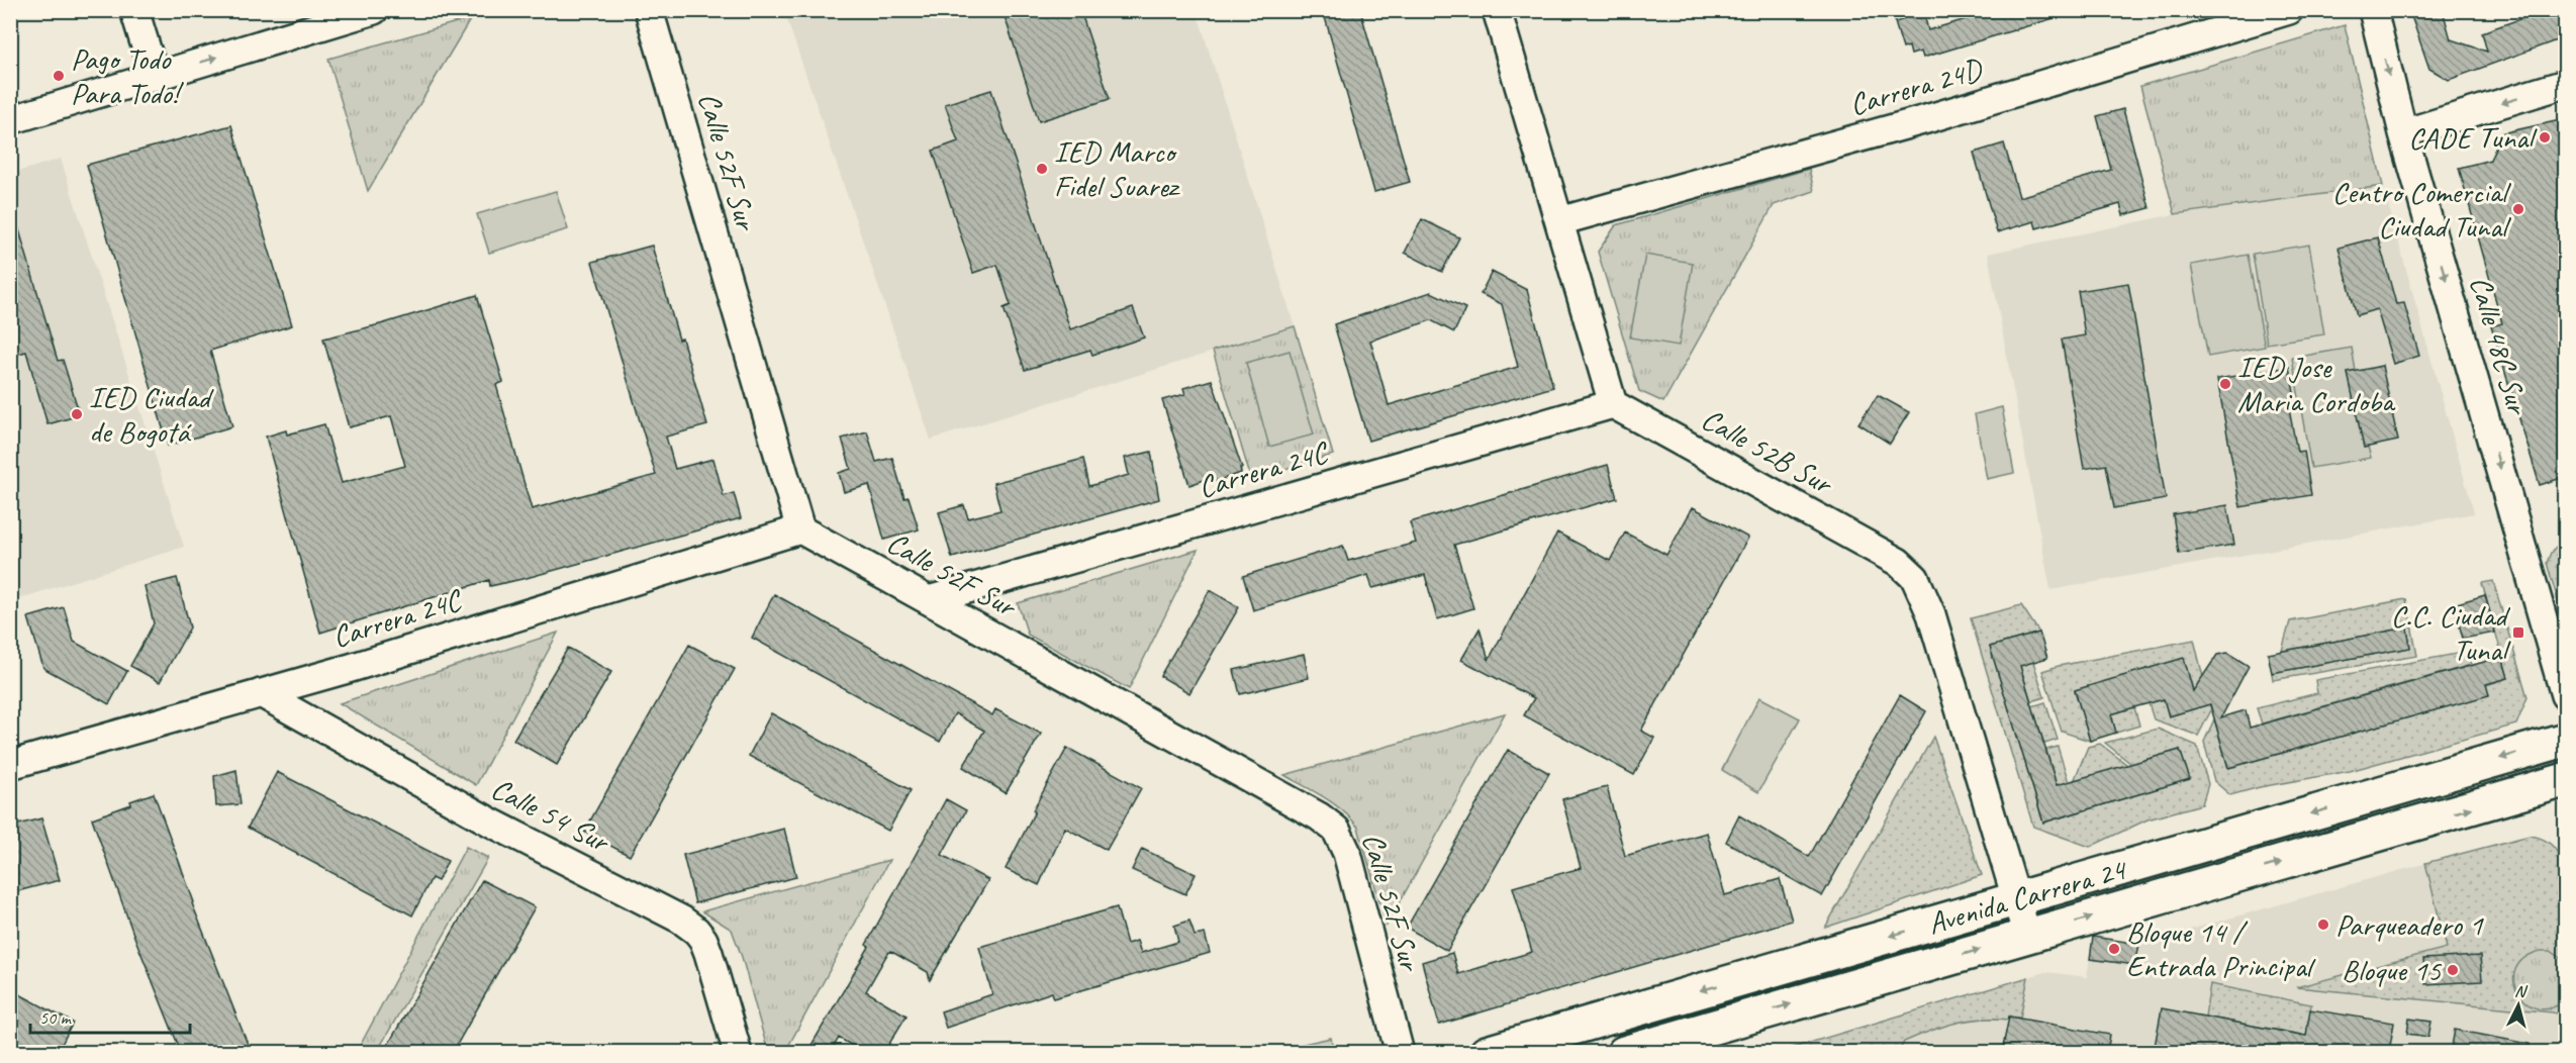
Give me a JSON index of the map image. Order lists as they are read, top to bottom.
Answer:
{
  "streets": {
    "main road": ["Avenida Carrera 24"],
    "street": [
      "Carrera 24D",
      "Calle 52F Sur",
      "Calle 48C Sur",
      "Calle 52B Sur",
      "Carrera 24C",
      "Calle 54 Sur"
    ]
  },
  "crossings": [
    ["Calle 52F Sur", "Carrera 24C"],
    ["Calle 52B Sur", "Carrera 24C"],
    ["Calle 52B Sur", "Avenida Carrera 24"],
    ["Carrera 24C", "Calle 54 Sur"]
  ],
  "one_way": ["Calle 48C Sur"],
  "places": {
    "other": [
      "Pago Todo Para Todo!",
      "CADE Tunal",
      "IED Marco Fidel Suarez",
      "Centro Comercial Ciudad Tunal",
      "IED Jose Maria Cordoba",
      "IED Ciudad de Bogotá",
      "Parqueadero 1",
      "Bloque 14 / Entrada Principal",
      "Bloque 15"
    ],
    "transit": ["C.C. Ciudad Tunal"]
  },
  "scale_bar": "50 m",
  "north": "top"
}
